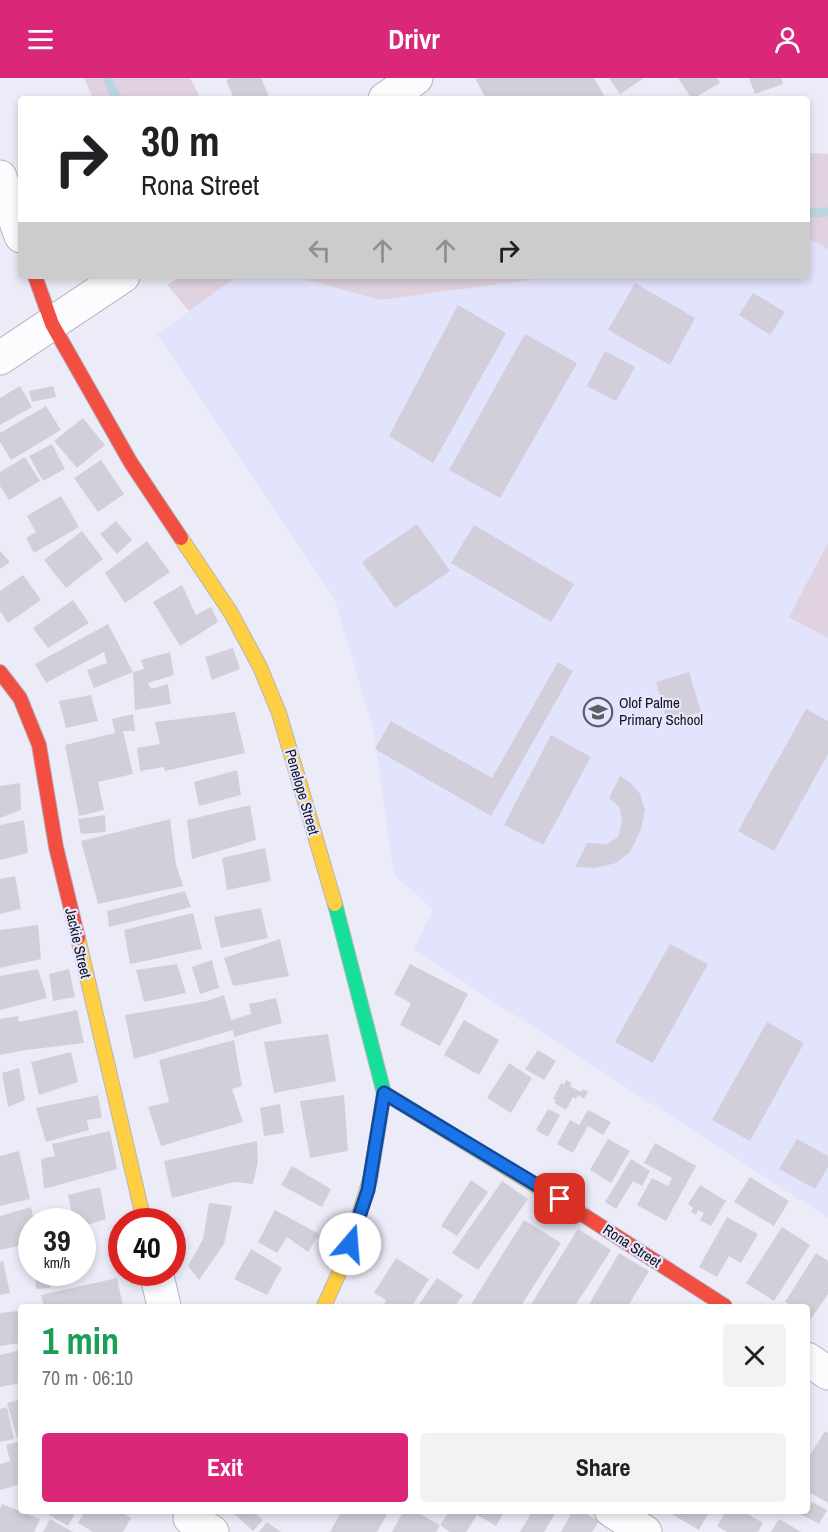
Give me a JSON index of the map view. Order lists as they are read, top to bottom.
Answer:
{
  "streets": {
    "street": ["Penelope Street", "Jackie Street", "Rona Street"]
  },
  "crossings": [
    ["Penelope Street", "Rona Street"]
  ],
  "places": {
    "school or university": ["Olof Palme Primary School"]
  },
  "page": {
    "header": "Drivr",
    "turn": ["30 m", "Rona Street"],
    "speed": "39 km/h",
    "limit": "40",
    "heading": ["1 min", "70 m · 06:10"],
    "buttons": ["Exit", "Share"]
  }
}
